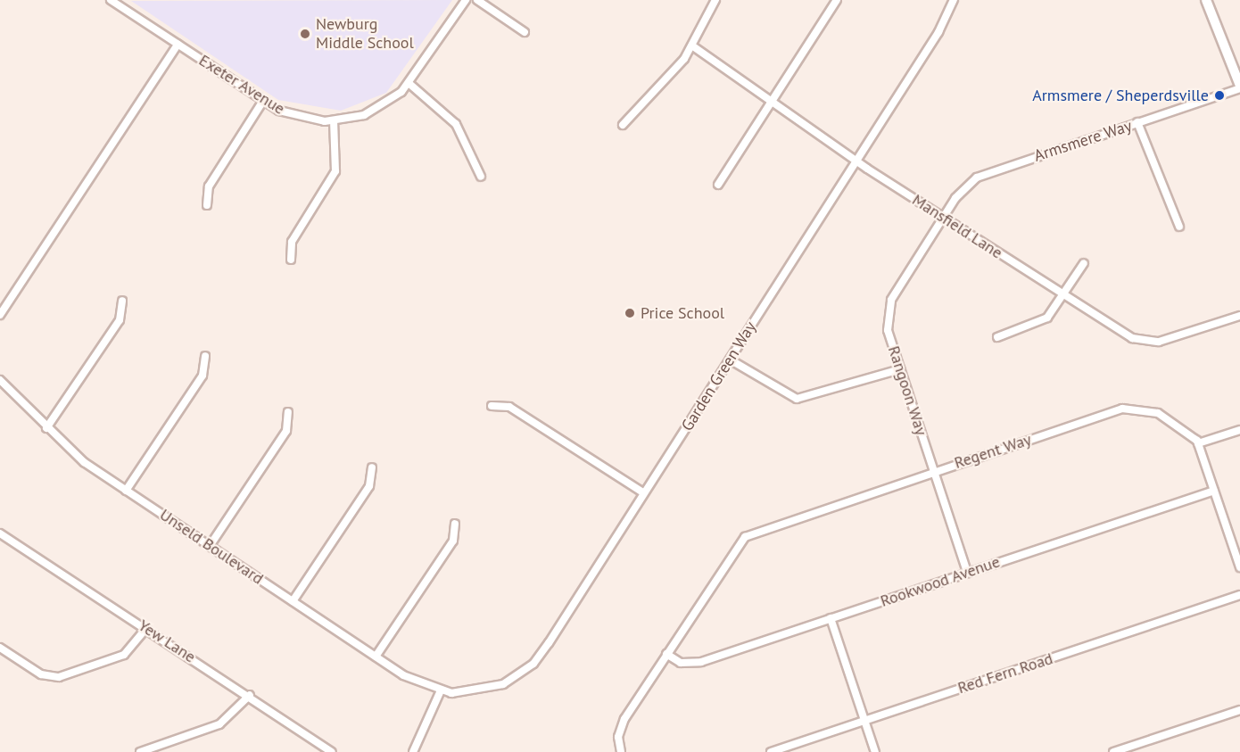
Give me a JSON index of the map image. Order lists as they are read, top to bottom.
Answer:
{
  "streets": {
    "street": [
      "Exeter Avenue",
      "Armsmere Way",
      "Mansfield Lane",
      "Garden Green Way",
      "Rangoon Way",
      "Regent Way",
      "Unseld Boulevard",
      "Rookwood Avenue",
      "Yew Lane",
      "Red Fern Road"
    ]
  },
  "crossings": [
    ["Armsmere Way", "Mansfield Lane"],
    ["Armsmere Way", "Rangoon Way"],
    ["Mansfield Lane", "Garden Green Way"],
    ["Mansfield Lane", "Rangoon Way"],
    ["Garden Green Way", "Unseld Boulevard"],
    ["Rangoon Way", "Regent Way"],
    ["Rangoon Way", "Rookwood Avenue"],
    ["Regent Way", "Rookwood Avenue"]
  ],
  "places": ["Newburg Middle School", "Armsmere / Sheperdsville", "Price School"]
}
